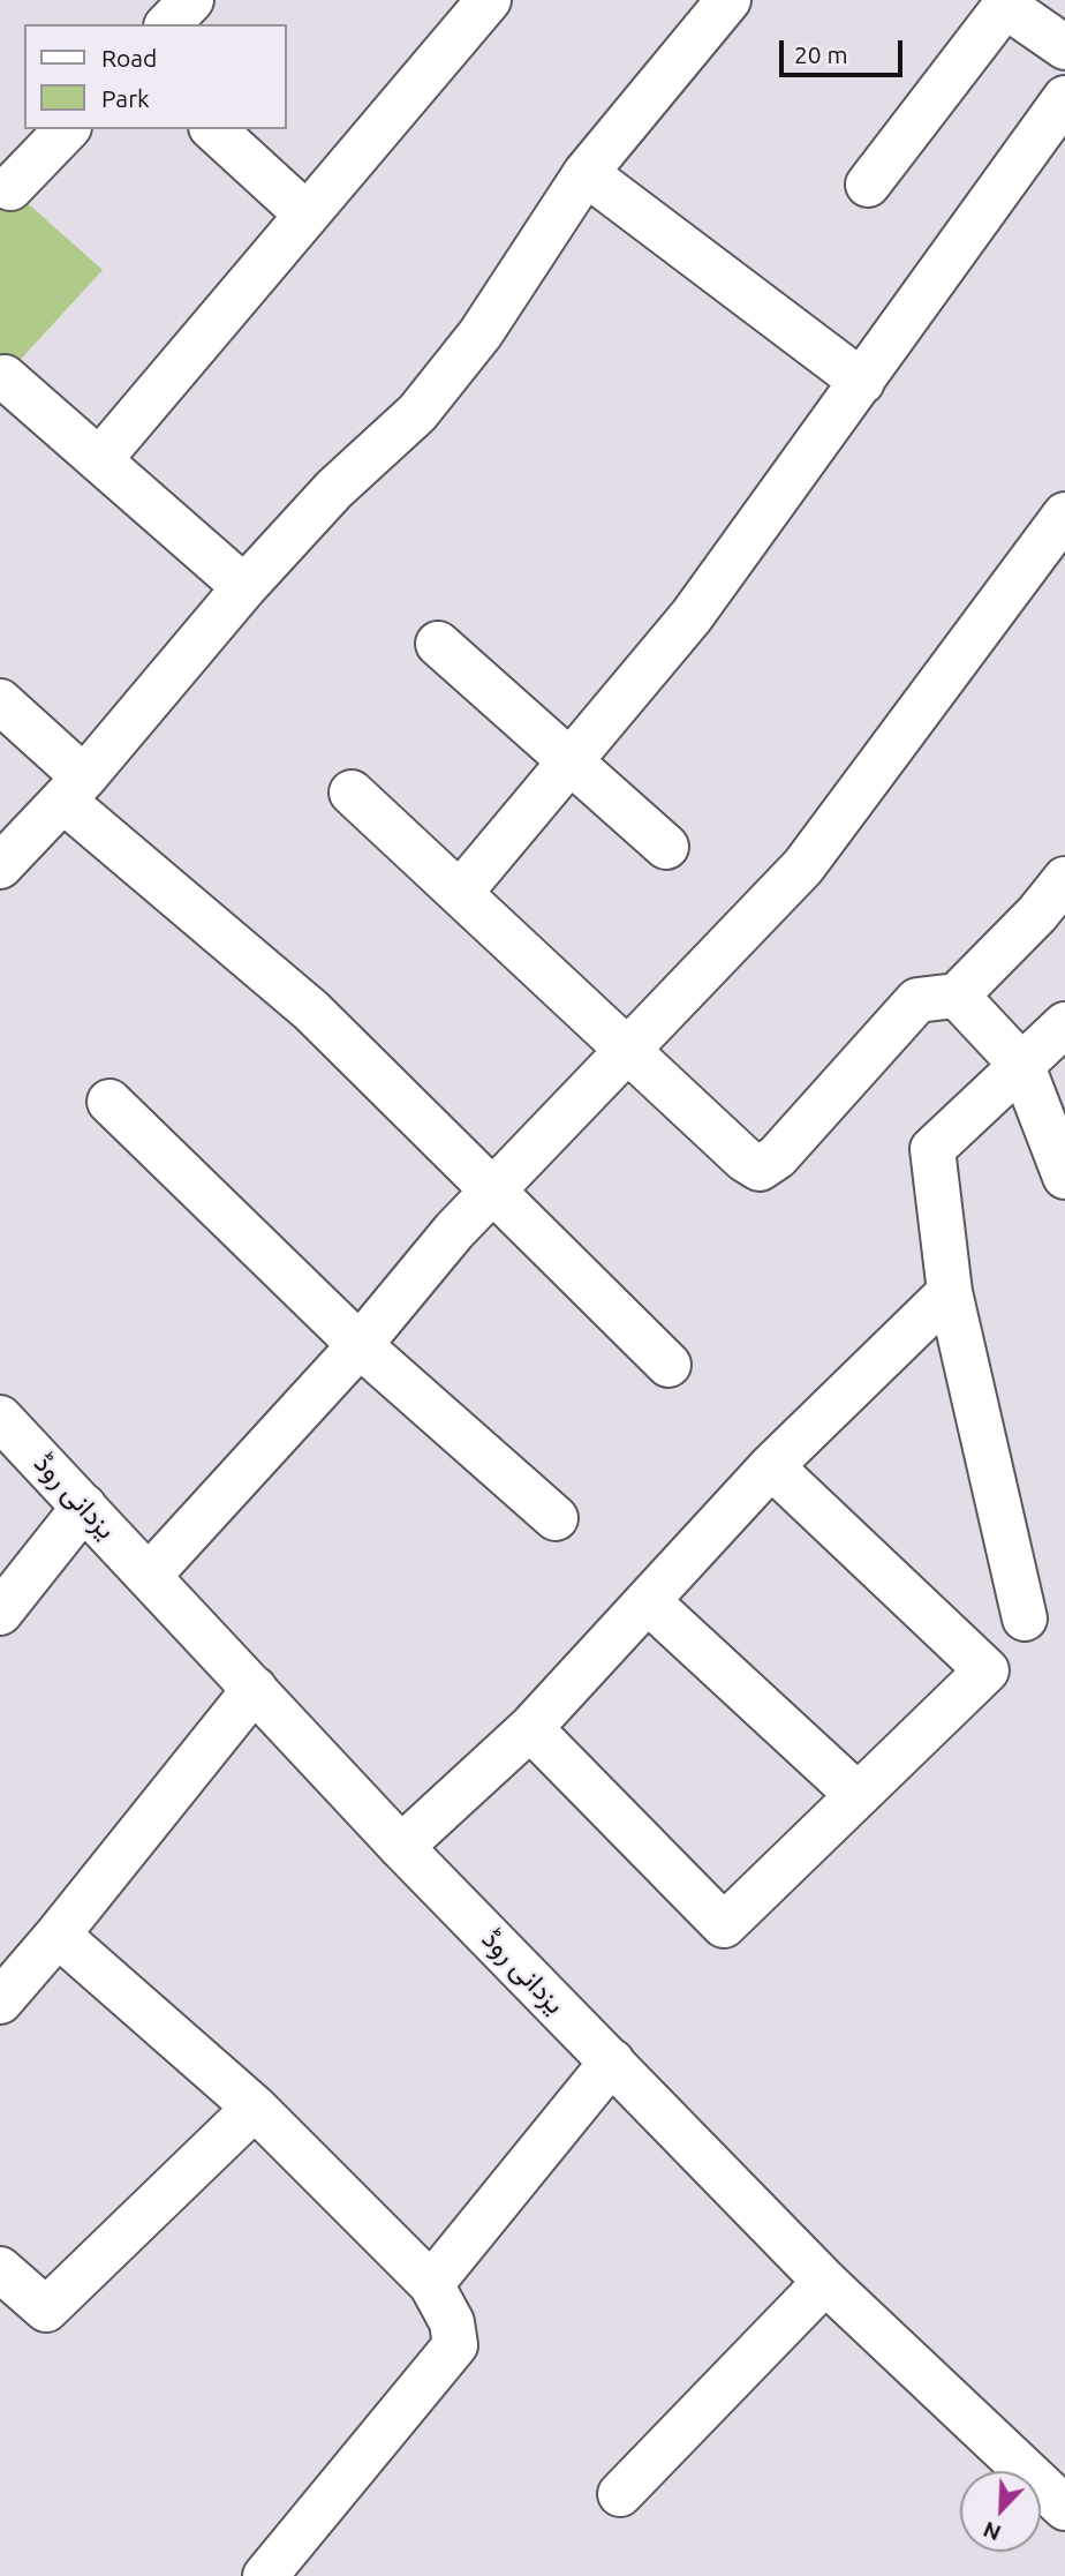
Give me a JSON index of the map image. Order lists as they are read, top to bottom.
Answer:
{
  "streets": {
    "street": ["یزدانی روڈ"]
  },
  "legend": ["Road", "Park"],
  "scale_bar": "20 m",
  "north": "bottom left"
}
